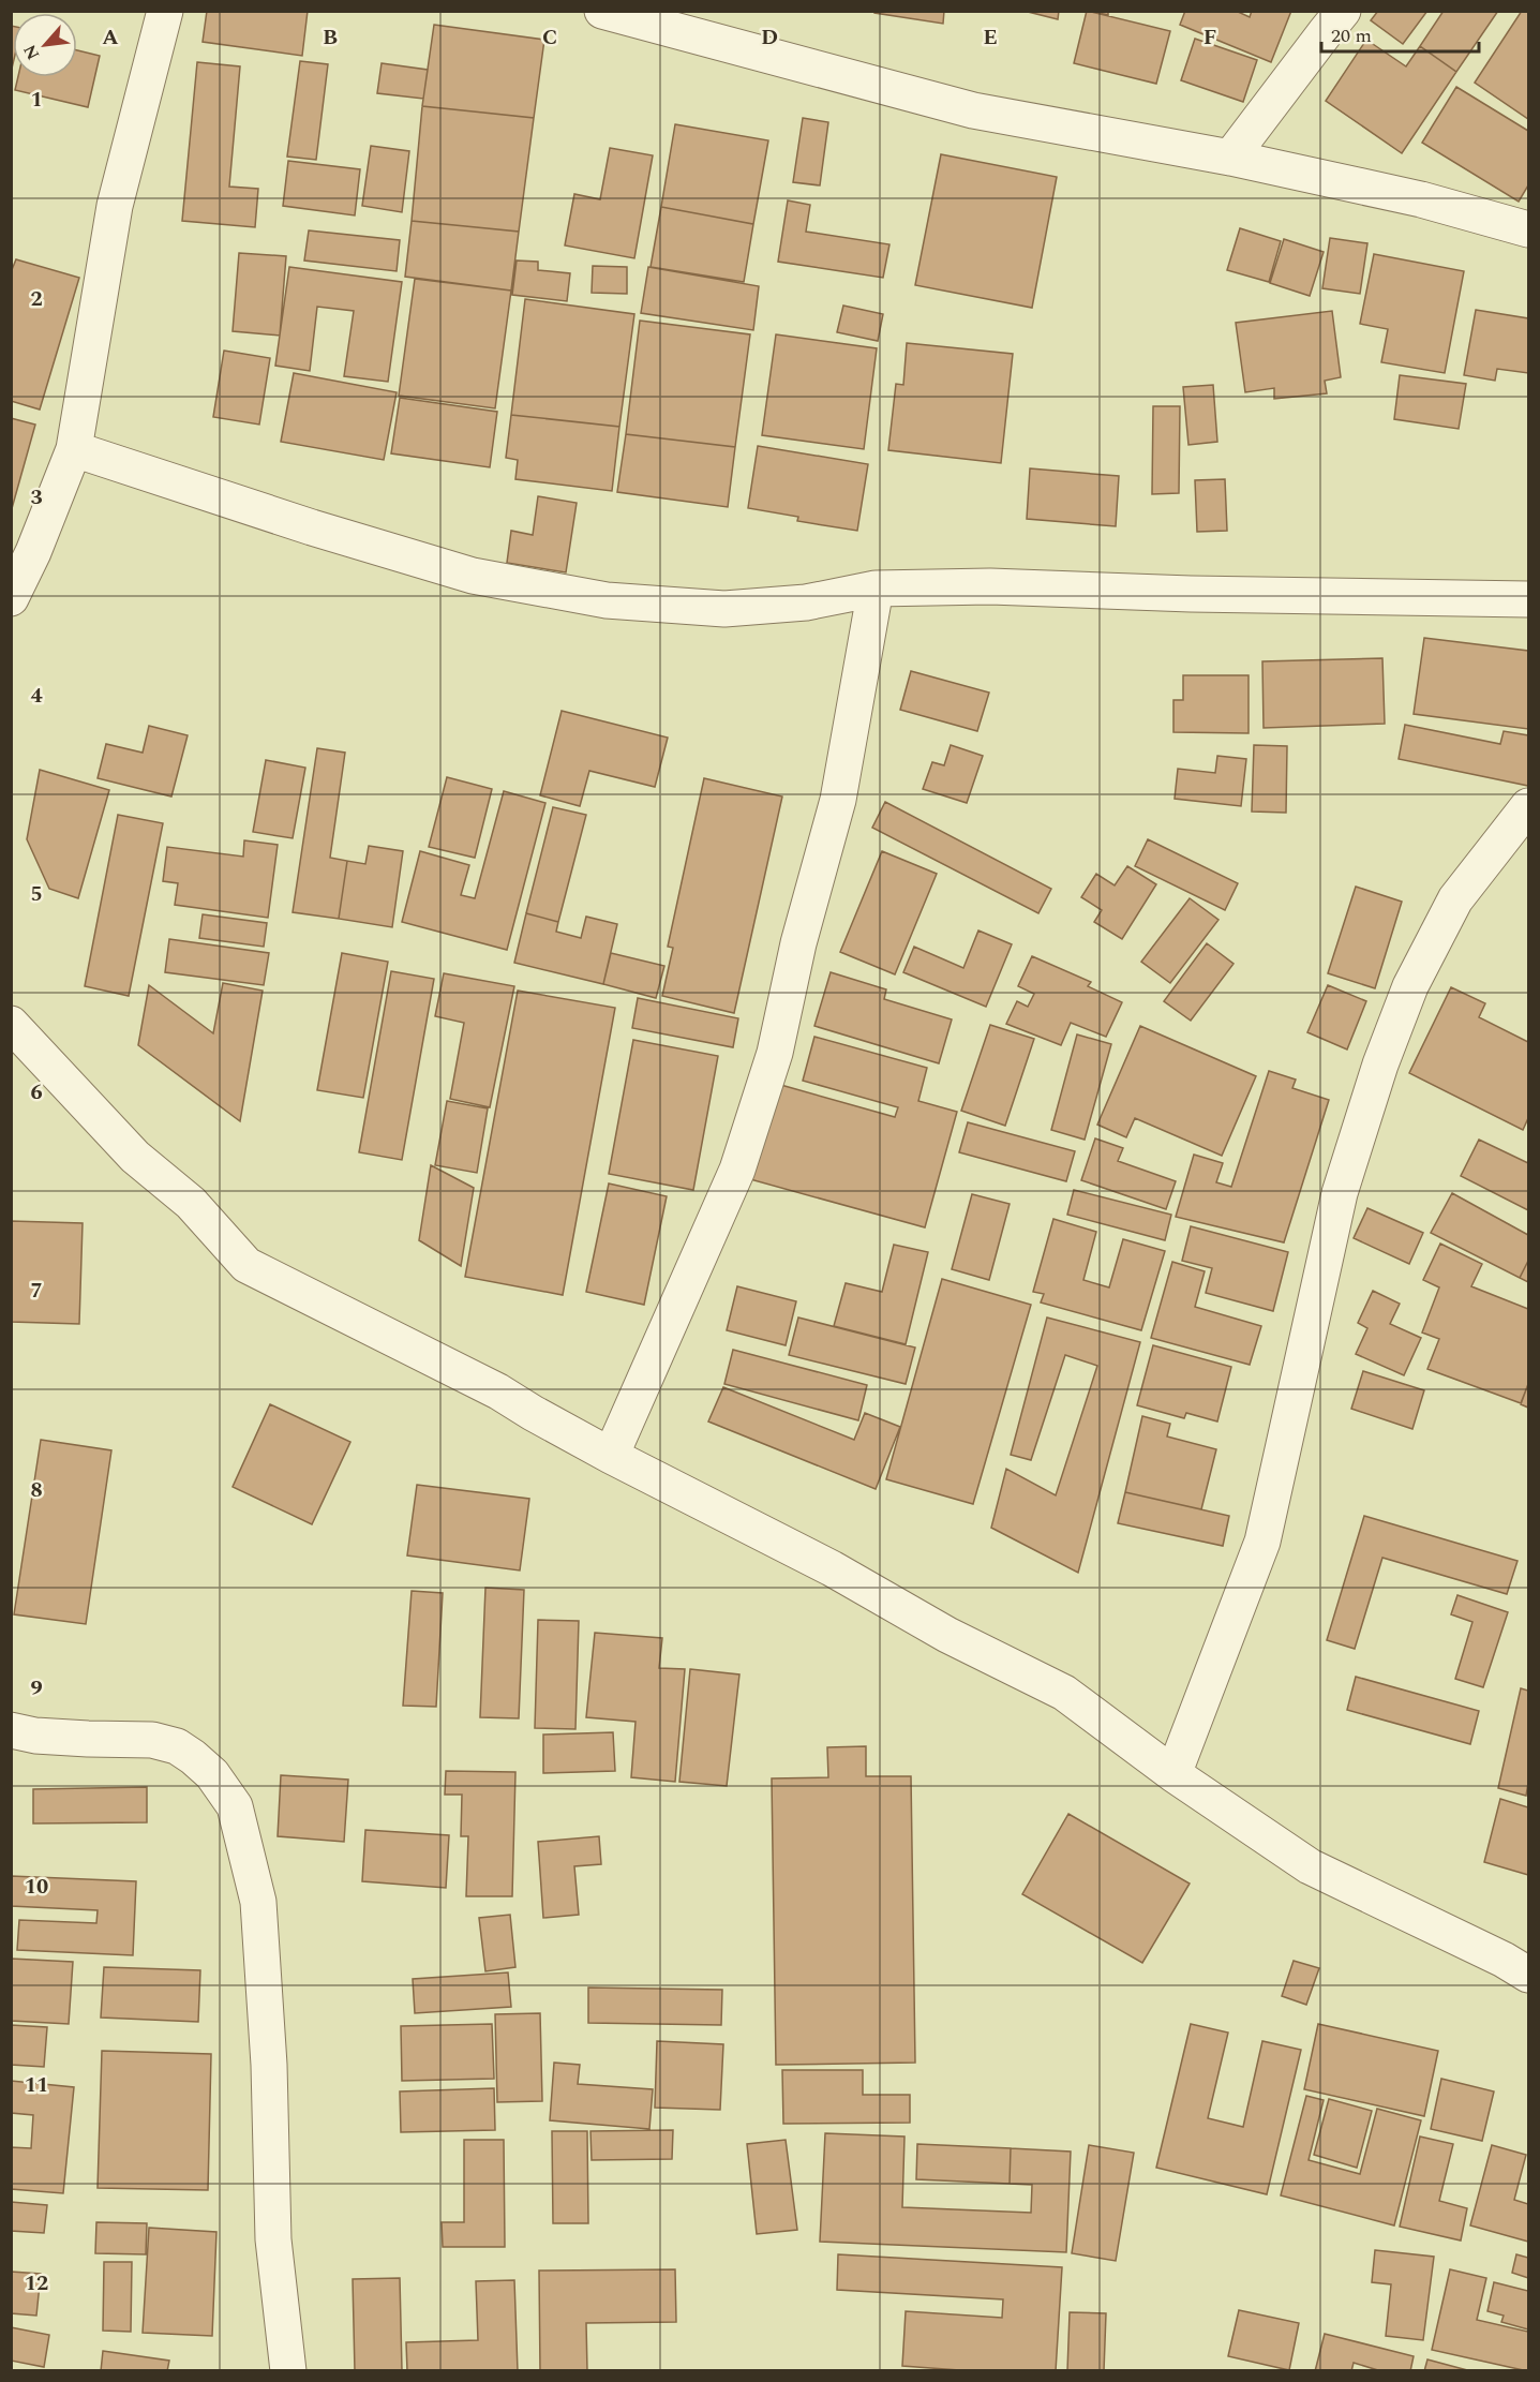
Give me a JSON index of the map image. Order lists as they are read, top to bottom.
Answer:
{
  "scale_bar": "20 m",
  "north": "bottom left",
  "grid": {
    "columns": [
      "A",
      "B",
      "C",
      "D",
      "E",
      "F"
    ],
    "rows": [
      "1",
      "2",
      "3",
      "4",
      "5",
      "6",
      "7",
      "8",
      "9",
      "10",
      "11",
      "12"
    ]
  }
}
